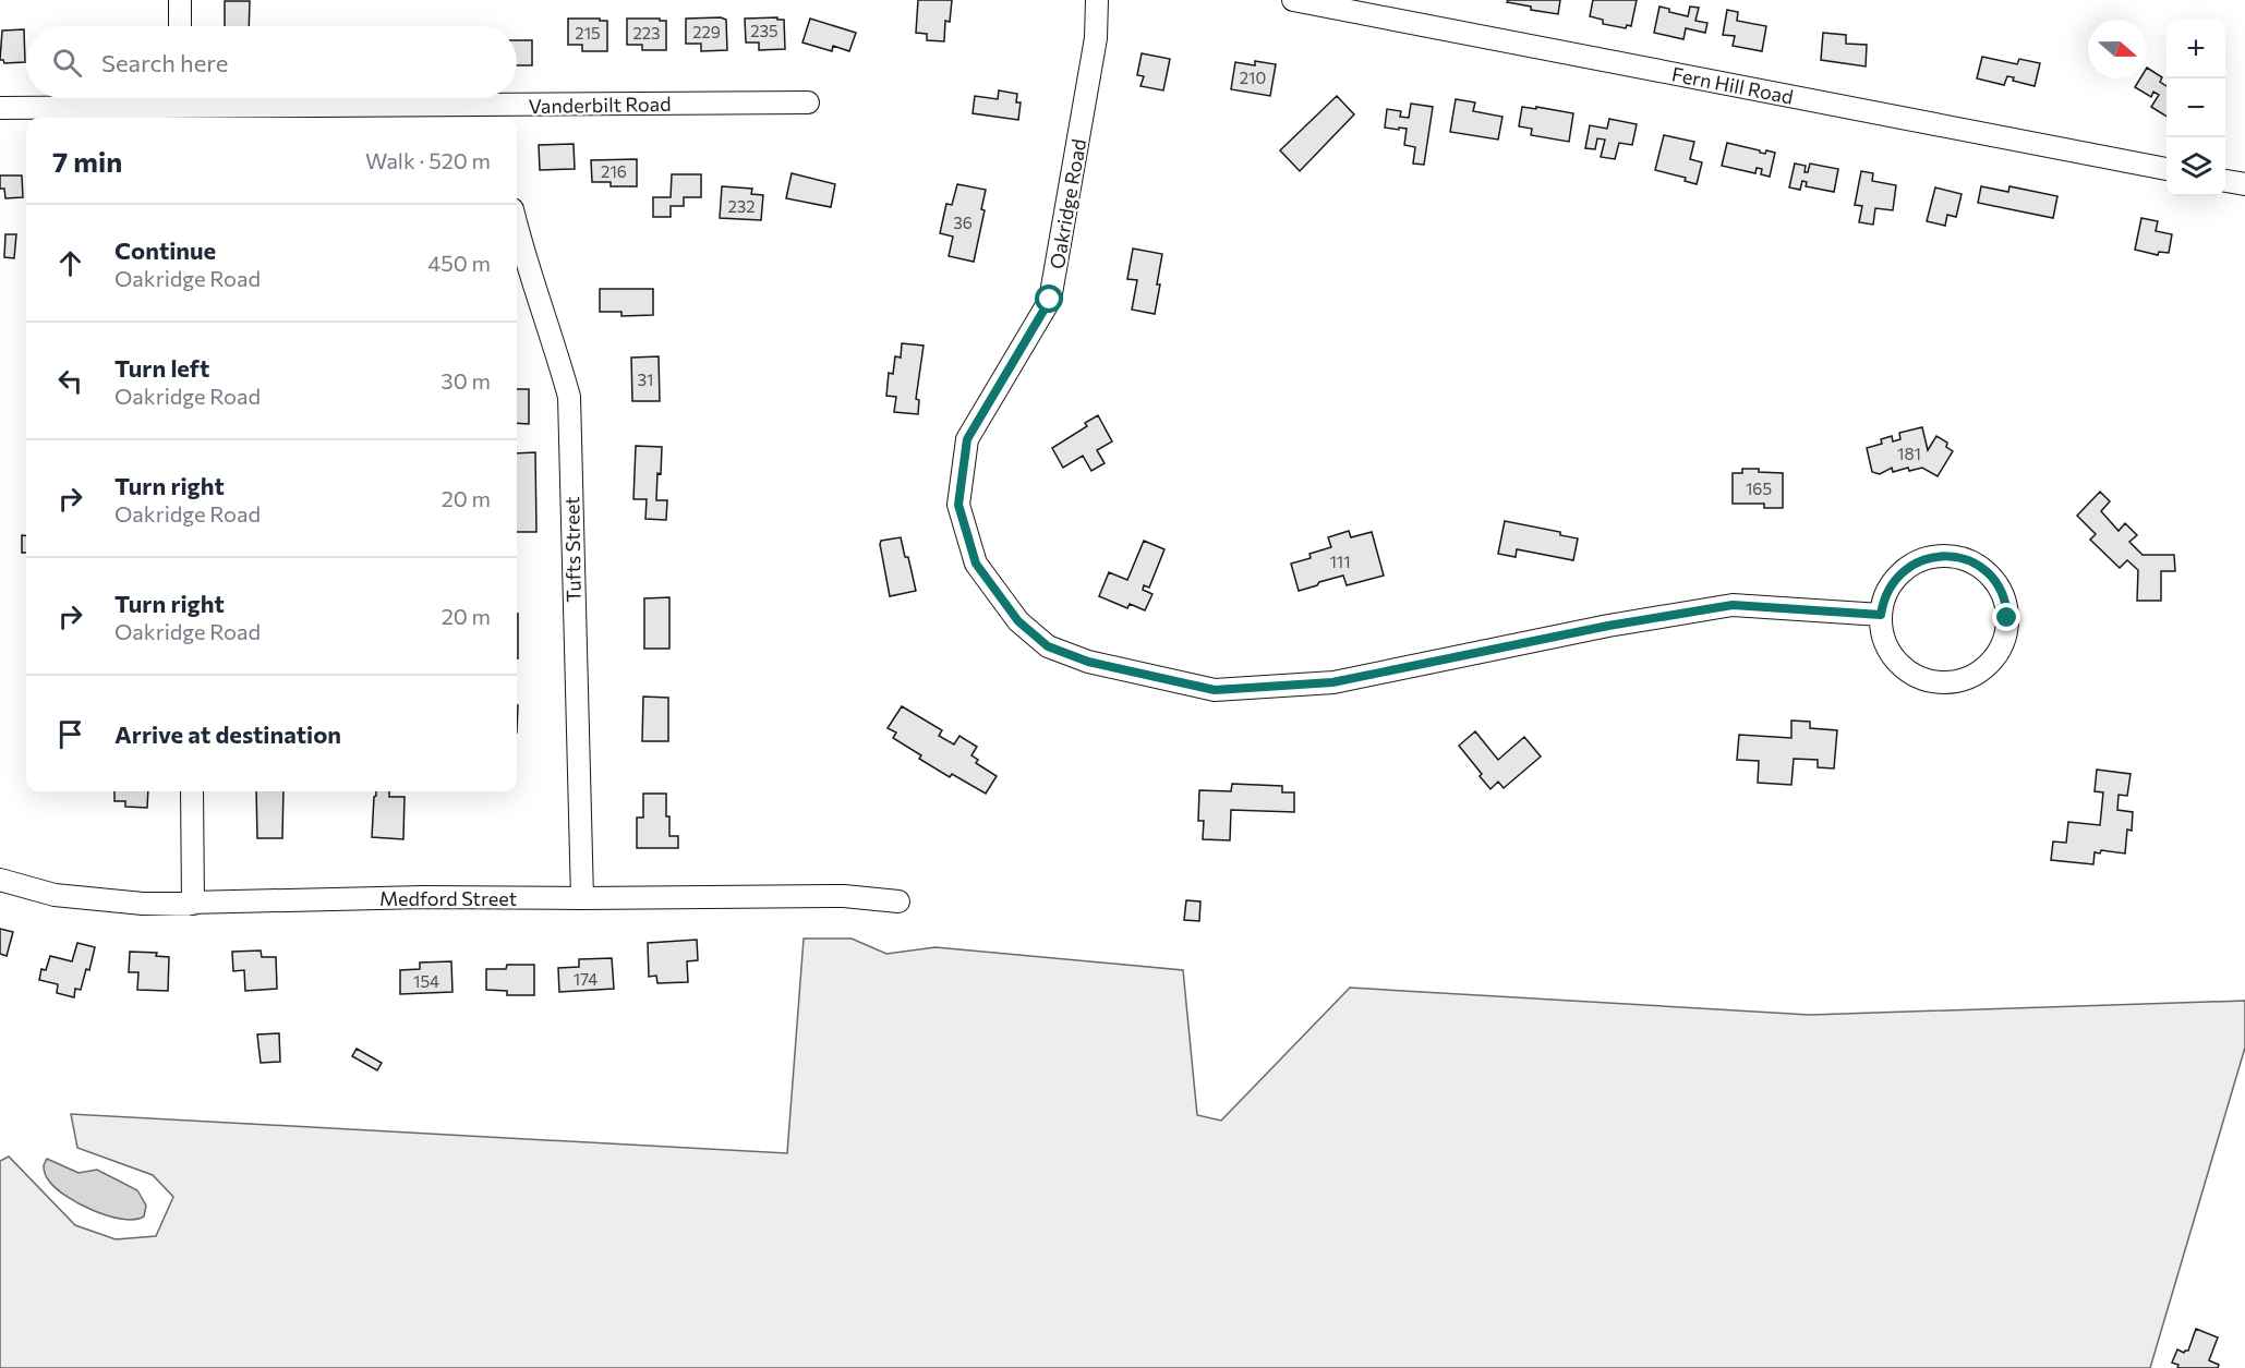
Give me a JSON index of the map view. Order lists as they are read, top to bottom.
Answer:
{
  "streets": {
    "street": [
      "Fern Hill Road",
      "Vanderbilt Road",
      "Oakridge Road",
      "Tufts Street",
      "Medford Street"
    ]
  },
  "crossings": [
    ["Tufts Street", "Medford Street"]
  ],
  "house_numbers": [
    "235",
    "229",
    "215",
    "223",
    "210",
    "216",
    "232",
    "36",
    "31",
    "181",
    "165",
    "111",
    "174",
    "154"
  ],
  "north": "right",
  "page": {
    "map_buttons": ["+", "−"],
    "search": "Search here",
    "heading": ["7 min", "Walk · 520 m"],
    "list": [
      ["Continue", "Oakridge Road", "450 m"],
      ["Turn left", "Oakridge Road", "30 m"],
      ["Turn right", "Oakridge Road", "20 m"],
      ["Turn right", "Oakridge Road", "20 m"],
      "Arrive at destination"
    ]
  }
}
